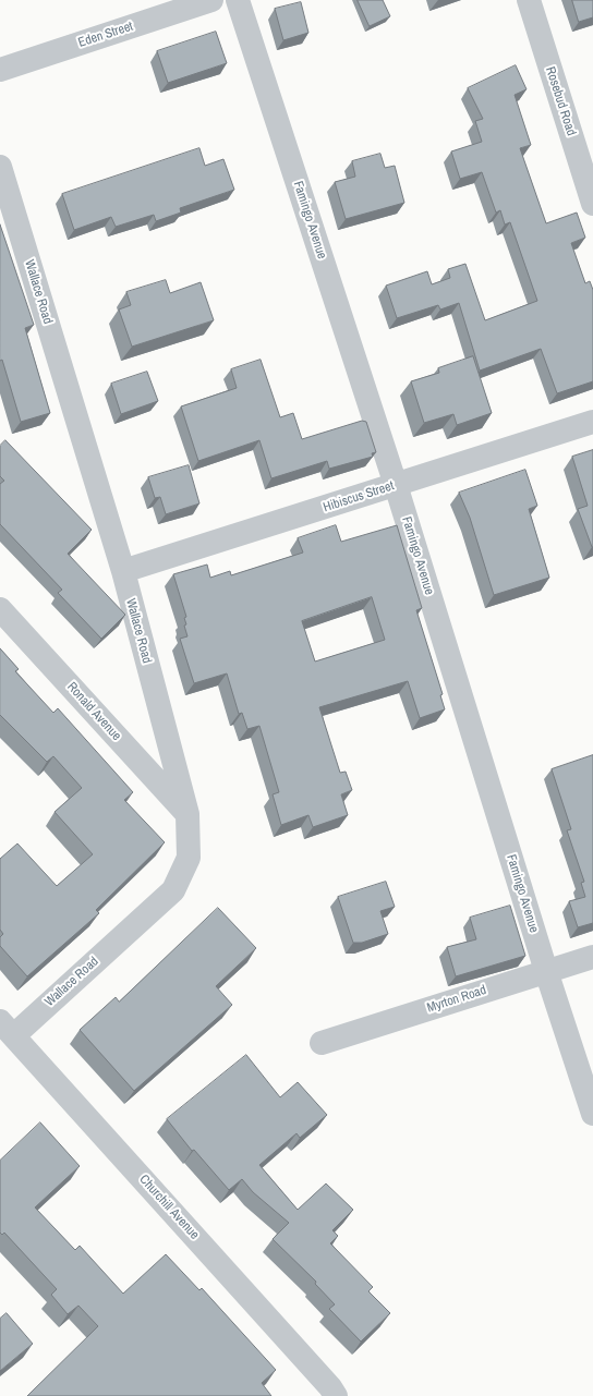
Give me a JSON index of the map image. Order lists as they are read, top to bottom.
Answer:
{
  "streets": {
    "street": [
      "Eden Street",
      "Rosebud Road",
      "Famingo Avenue",
      "Wallace Road",
      "Hibiscus Street",
      "Ronald Avenue",
      "Myrton Road",
      "Churchill Avenue"
    ]
  },
  "crossings": [
    ["Famingo Avenue", "Hibiscus Street"],
    ["Famingo Avenue", "Myrton Road"],
    ["Wallace Road", "Hibiscus Street"],
    ["Wallace Road", "Ronald Avenue"],
    ["Wallace Road", "Churchill Avenue"]
  ]
}
